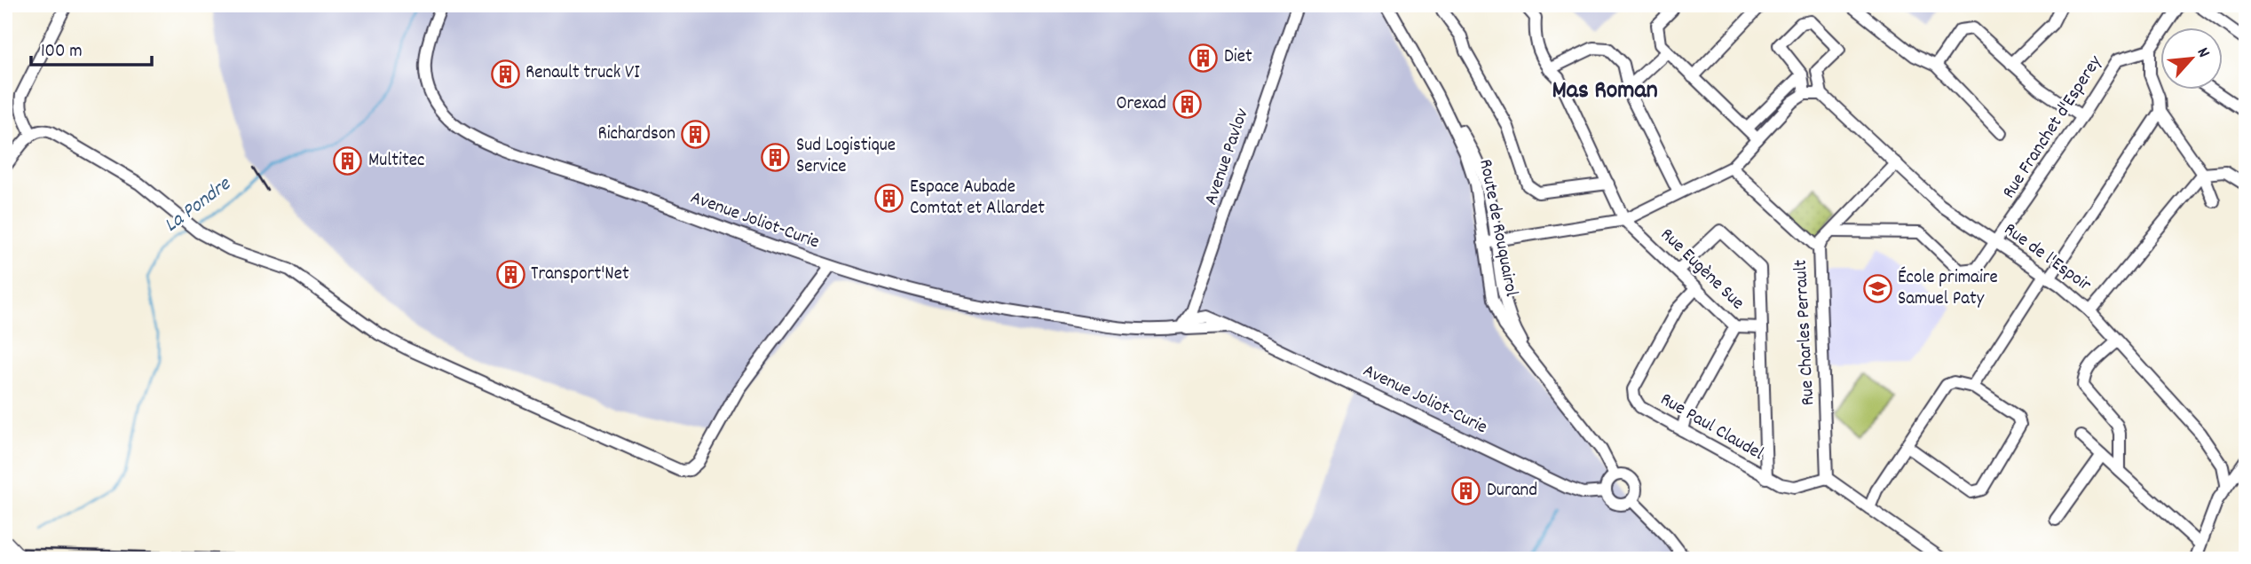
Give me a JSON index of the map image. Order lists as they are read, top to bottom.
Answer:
{
  "streets": {
    "street": [
      "Rue Franchet d'Esperey",
      "Avenue Pavlov",
      "Avenue Joliot-Curie",
      "Route de Rouquairol",
      "Rue de l'Espoir",
      "Rue Eugène Sue",
      "Rue Charles Perrault",
      "Rue Paul Claudel"
    ]
  },
  "crossings": [
    ["Rue Franchet d'Esperey", "Rue de l'Espoir"],
    ["Rue Franchet d'Esperey", "Rue Charles Perrault"],
    ["Avenue Pavlov", "Avenue Joliot-Curie"],
    ["Avenue Joliot-Curie", "Route de Rouquairol"],
    ["Rue de l'Espoir", "Rue Charles Perrault"],
    ["Rue Eugène Sue", "Rue Paul Claudel"],
    ["Rue Charles Perrault", "Rue Paul Claudel"]
  ],
  "districts": ["Mas Roman"],
  "water": ["La Pondre"],
  "places": {
    "building": [
      "Diet",
      "Renault truck VI",
      "Orexad",
      "Richardson",
      "Sud Logistique Service",
      "Multitec",
      "Espace Aubade Comtat et Allardet",
      "Transport'Net",
      "Durand"
    ],
    "school or university": ["École primaire Samuel Paty"]
  },
  "scale_bar": "100 m",
  "north": "top right"
}
